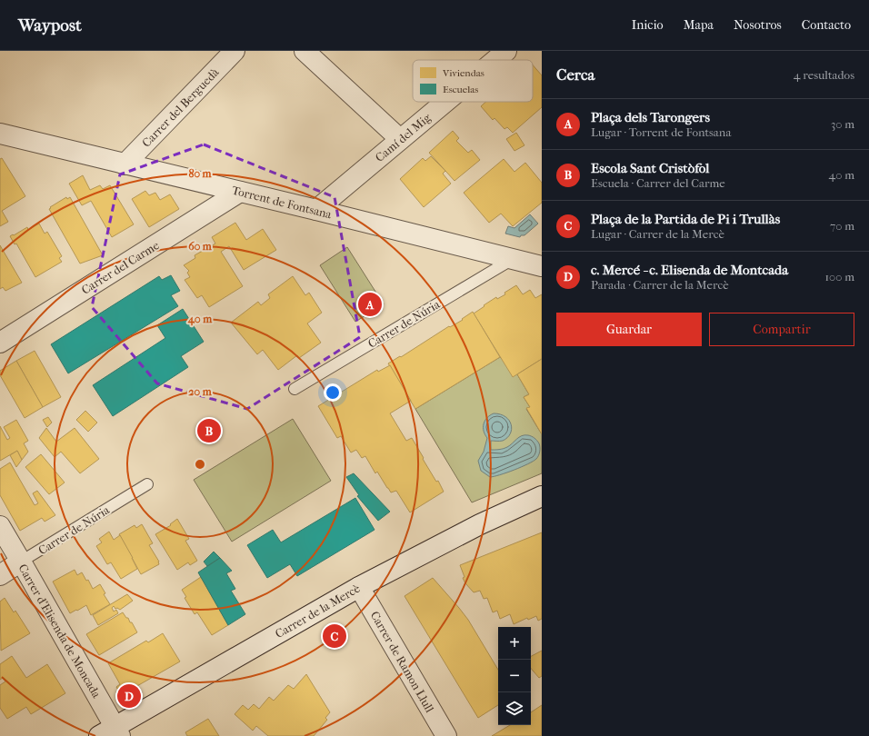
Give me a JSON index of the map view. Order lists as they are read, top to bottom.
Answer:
{
  "streets": {
    "street": [
      "Carrer del Berguedà",
      "Camí del Mig",
      "Torrent de Fontsana",
      "Carrer del Carme",
      "Carrer de Núria",
      "Carrer de la Mercè",
      "Carrer d'Elisenda de Moncada",
      "Carrer de Ramon Llull"
    ]
  },
  "crossings": [
    ["Carrer del Berguedà", "Torrent de Fontsana"],
    ["Camí del Mig", "Torrent de Fontsana"],
    ["Torrent de Fontsana", "Carrer del Carme"],
    ["Torrent de Fontsana", "Carrer de Núria"],
    ["Carrer de Núria", "Carrer d'Elisenda de Moncada"],
    ["Carrer de la Mercè", "Carrer d'Elisenda de Moncada"],
    ["Carrer de la Mercè", "Carrer de Ramon Llull"]
  ],
  "legend": ["Viviendas", "Escuelas"],
  "page": {
    "header": "Waypost",
    "nav": [
      "Inicio",
      "Mapa",
      "Nosotros",
      "Contacto"
    ],
    "heading": ["Cerca", "4 resultados"],
    "list": [
      {
        "mark": "A",
        "name": "Plaça dels Tarongers",
        "note": "Lugar · Torrent de Fontsana",
        "value": "30 m"
      },
      {
        "mark": "B",
        "name": "Escola Sant Cristòfol",
        "note": "Escuela · Carrer del Carme",
        "value": "40 m"
      },
      {
        "mark": "C",
        "name": "Plaça de la Partida de Pi i Trullàs",
        "note": "Lugar · Carrer de la Mercè",
        "value": "70 m"
      },
      {
        "mark": "D",
        "name": "c. Mercé - c. Elisenda de Montcada",
        "note": "Parada · Carrer de la Mercè",
        "value": "100 m"
      }
    ],
    "pins": [
      "A",
      "B",
      "C",
      "D"
    ],
    "buttons": ["Guardar", "Compartir"],
    "map_buttons": ["+", "−"]
  },
  "rings": [
    "80 m",
    "60 m",
    "40 m",
    "20 m"
  ]
}
